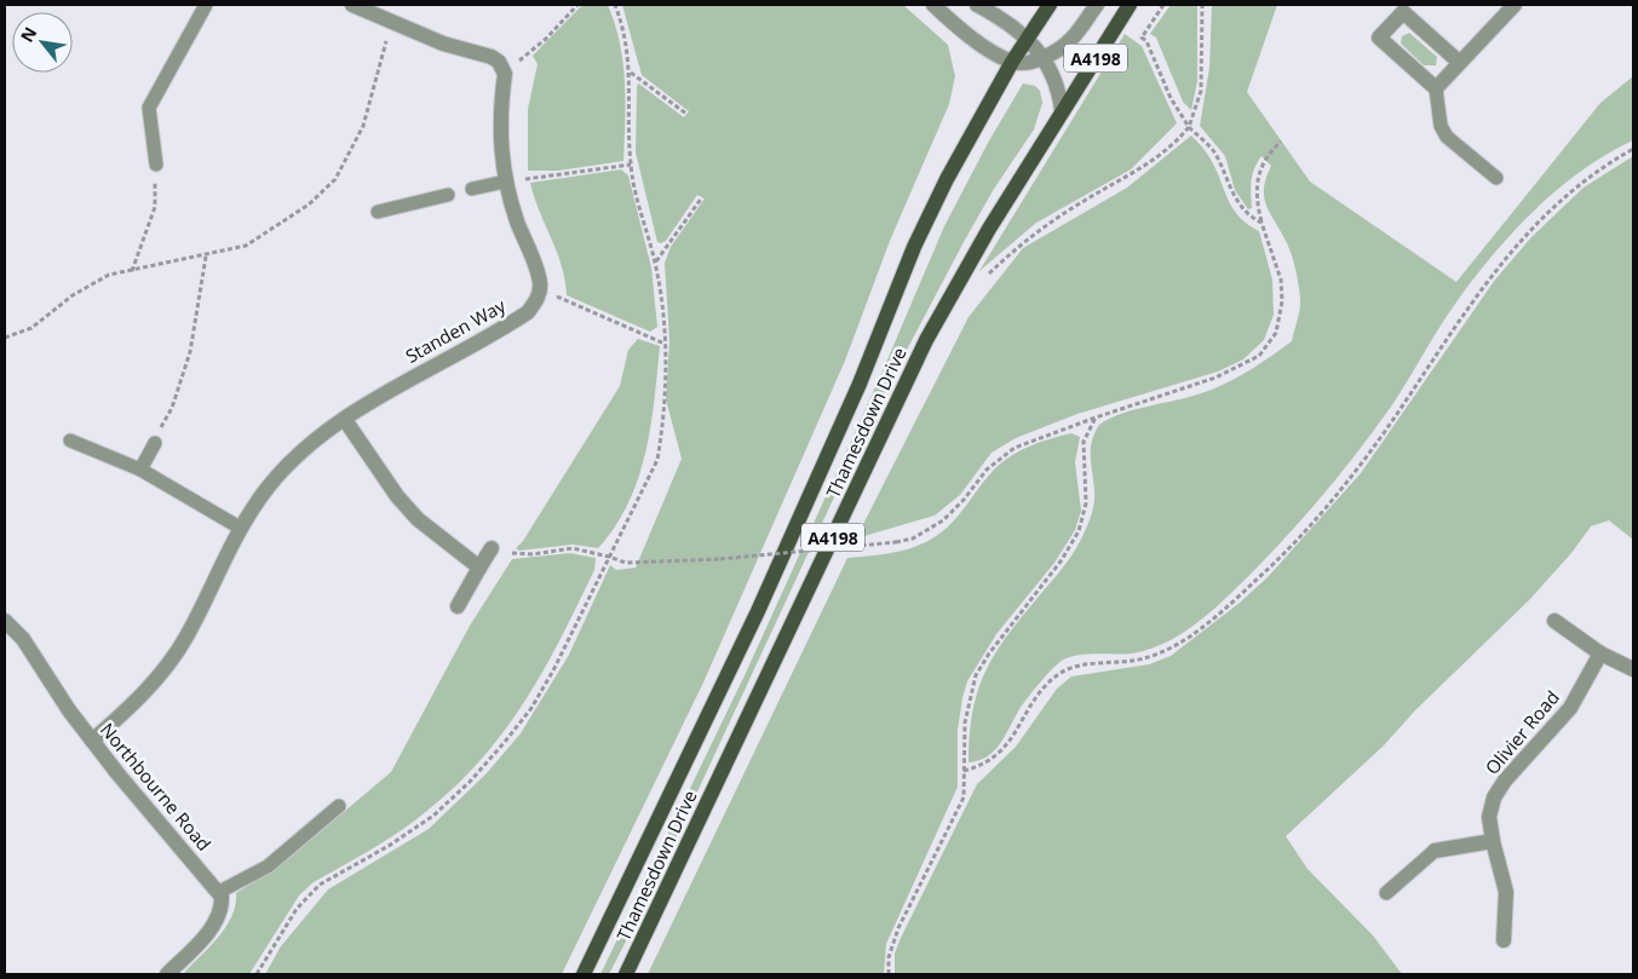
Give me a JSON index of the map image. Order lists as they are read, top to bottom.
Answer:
{
  "streets": {
    "main road": ["A4198", "Thamesdown Drive"],
    "street": ["Standen Way", "Olivier Road", "Northbourne Road"]
  },
  "crossings": [
    ["A4198", "Thamesdown Drive"],
    ["Standen Way", "Northbourne Road"]
  ],
  "north": "top left"
}
